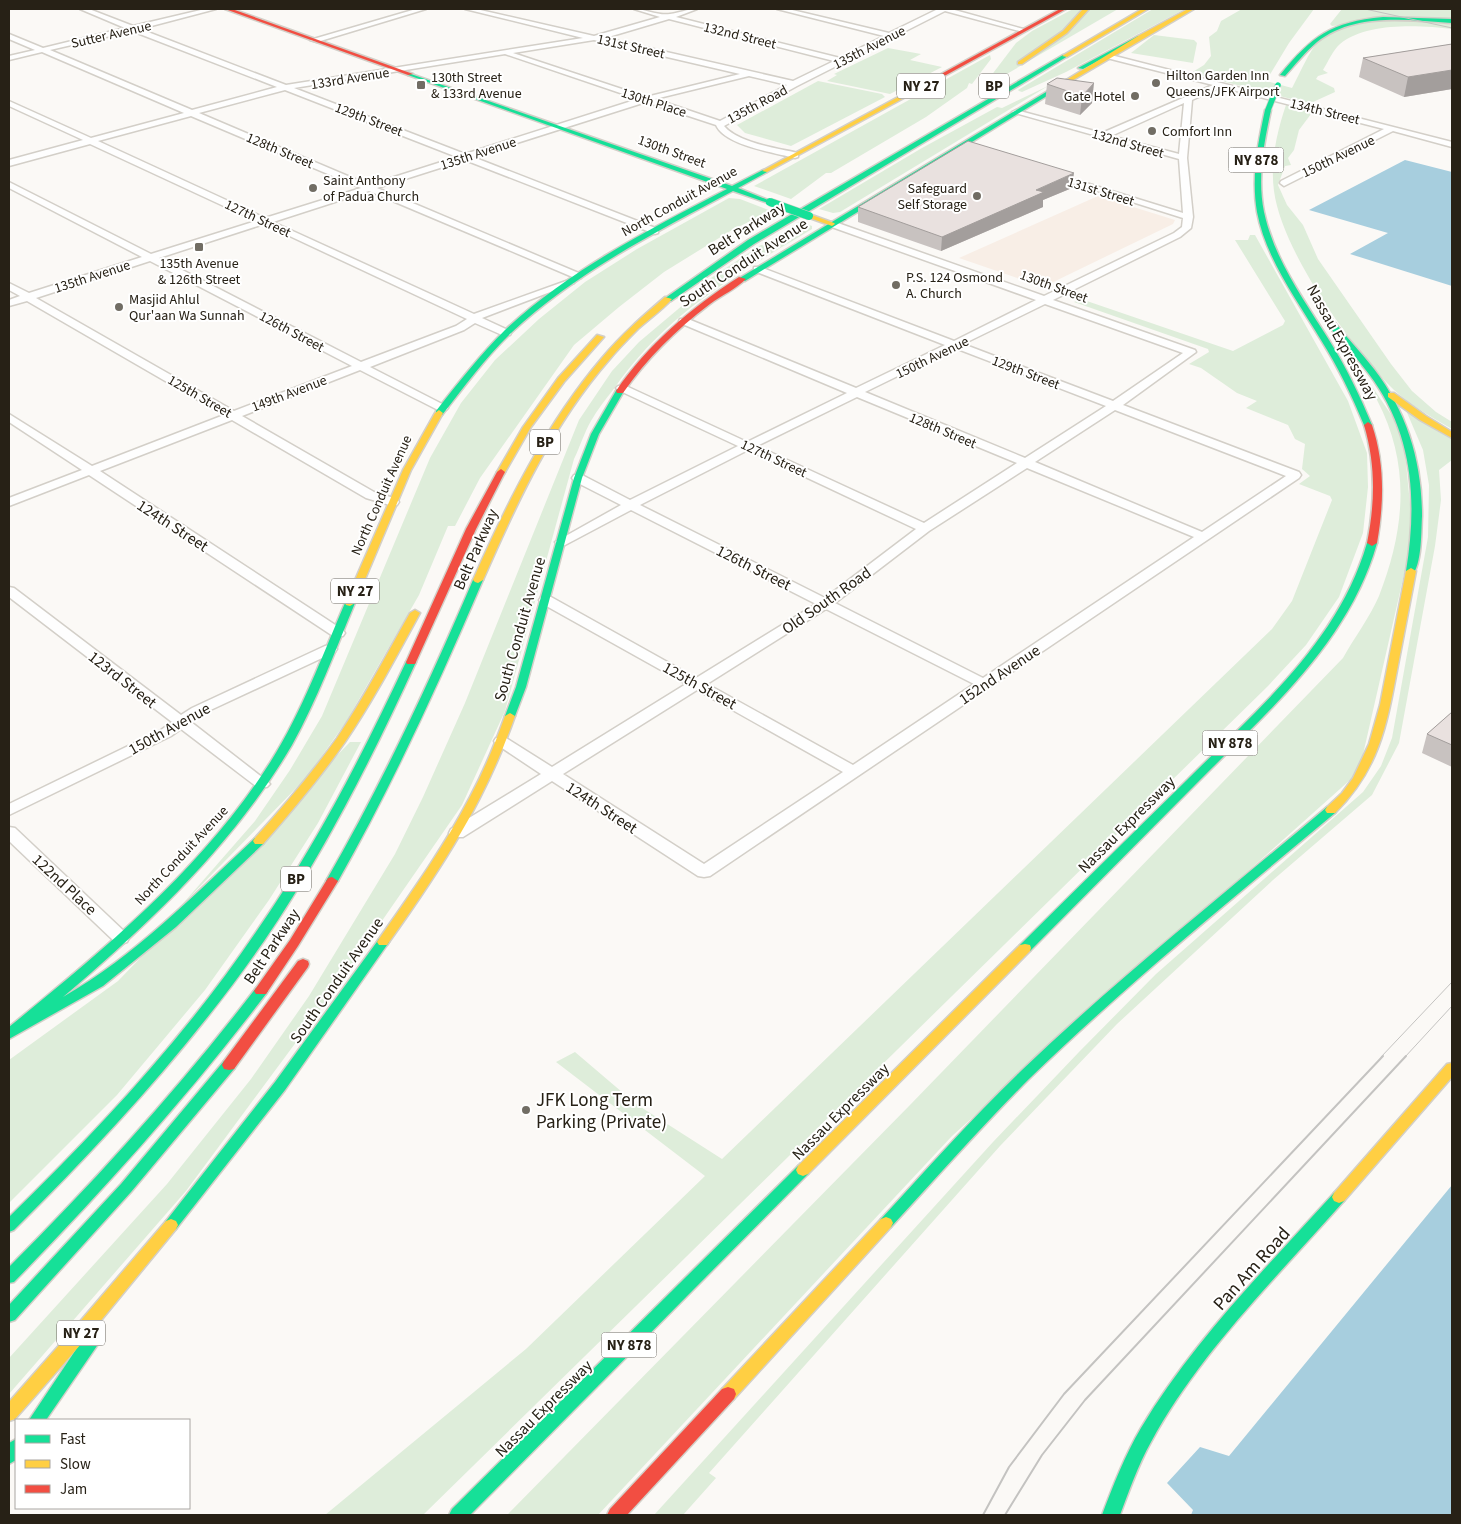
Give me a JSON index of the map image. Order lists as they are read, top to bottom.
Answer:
{
  "streets": {
    "main road": [
      "NY 27",
      "BP",
      "130th Street",
      "NY 878",
      "North Conduit Avenue",
      "Belt Parkway",
      "South Conduit Avenue",
      "Nassau Expressway",
      "Pan Am Road"
    ],
    "street": [
      "Sutter Avenue",
      "132nd Street",
      "131st Street",
      "135th Avenue",
      "133rd Avenue",
      "130th Place",
      "135th Road",
      "134th Street",
      "129th Street",
      "128th Street",
      "150th Avenue",
      "127th Street",
      "126th Street",
      "149th Avenue",
      "125th Street",
      "124th Street",
      "Old South Road",
      "152nd Avenue",
      "123rd Street",
      "122nd Place"
    ]
  },
  "crossings": [
    ["Sutter Avenue", "129th Street"],
    ["Sutter Avenue", "128th Street"],
    ["132nd Street", "135th Avenue"],
    ["132nd Street", "133rd Avenue"],
    ["132nd Street", "South Conduit Avenue"],
    ["131st Street", "135th Avenue"],
    ["131st Street", "133rd Avenue"],
    ["131st Street", "135th Road"],
    ["131st Street", "150th Avenue"],
    ["135th Avenue", "130th Place"],
    ["135th Avenue", "135th Road"],
    ["135th Avenue", "129th Street"],
    ["135th Avenue", "128th Street"],
    ["135th Avenue", "130th Street"],
    ["135th Avenue", "127th Street"],
    ["135th Avenue", "126th Street"],
    ["135th Avenue", "125th Street"],
    ["133rd Avenue", "130th Place"],
    ["133rd Avenue", "129th Street"],
    ["133rd Avenue", "128th Street"],
    ["133rd Avenue", "130th Street"],
    ["133rd Avenue", "127th Street"],
    ["130th Place", "135th Road"],
    ["130th Place", "North Conduit Avenue"],
    ["134th Street", "150th Avenue"],
    ["134th Street", "South Conduit Avenue"],
    ["129th Street", "150th Avenue"],
    ["129th Street", "North Conduit Avenue"],
    ["129th Street", "South Conduit Avenue"],
    ["129th Street", "Old South Road"],
    ["129th Street", "152nd Avenue"],
    ["128th Street", "150th Avenue"],
    ["128th Street", "North Conduit Avenue"],
    ["128th Street", "South Conduit Avenue"],
    ["128th Street", "149th Avenue"],
    ["128th Street", "Old South Road"],
    ["128th Street", "152nd Avenue"],
    ["130th Street", "150th Avenue"],
    ["130th Street", "North Conduit Avenue"],
    ["130th Street", "South Conduit Avenue"],
    ["130th Street", "Old South Road"],
    ["150th Avenue", "North Conduit Avenue"],
    ["150th Avenue", "127th Street"],
    ["150th Avenue", "South Conduit Avenue"],
    ["150th Avenue", "126th Street"],
    ["150th Avenue", "123rd Street"],
    ["North Conduit Avenue", "127th Street"],
    ["North Conduit Avenue", "126th Street"],
    ["North Conduit Avenue", "149th Avenue"],
    ["North Conduit Avenue", "125th Street"],
    ["North Conduit Avenue", "124th Street"],
    ["North Conduit Avenue", "123rd Street"],
    ["North Conduit Avenue", "122nd Place"],
    ["127th Street", "South Conduit Avenue"],
    ["127th Street", "149th Avenue"],
    ["127th Street", "Old South Road"],
    ["South Conduit Avenue", "126th Street"],
    ["South Conduit Avenue", "125th Street"],
    ["South Conduit Avenue", "124th Street"],
    ["South Conduit Avenue", "Old South Road"],
    ["126th Street", "149th Avenue"],
    ["126th Street", "Old South Road"],
    ["126th Street", "152nd Avenue"],
    ["149th Avenue", "125th Street"],
    ["149th Avenue", "124th Street"],
    ["125th Street", "Old South Road"],
    ["125th Street", "152nd Avenue"],
    ["124th Street", "Old South Road"],
    ["124th Street", "152nd Avenue"]
  ],
  "places": {
    "other": [
      "Hilton Garden Inn Queens/JFK Airport",
      "Gate Hotel",
      "Comfort Inn",
      "Saint Anthony of Padua Church",
      "Safeguard Self Storage",
      "P.S. 124 Osmond A. Church",
      "Masjid Ahlul Qur'aan Wa Sunnah",
      "JFK Long Term Parking (Private)"
    ],
    "transit": ["130th Street & 133rd Avenue", "135th Avenue & 126th Street"]
  },
  "legend": ["Fast", "Slow", "Jam"]
}
